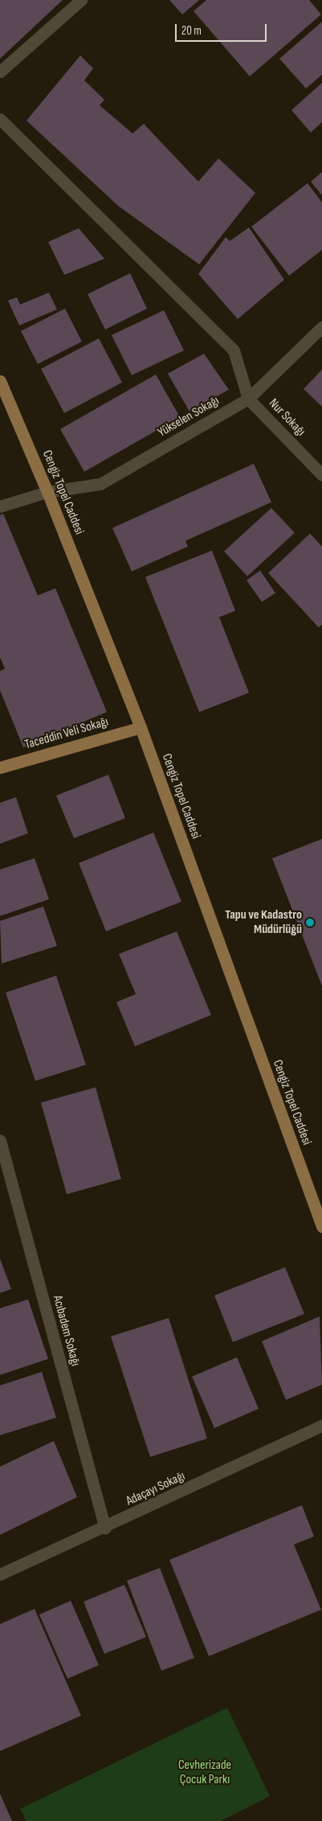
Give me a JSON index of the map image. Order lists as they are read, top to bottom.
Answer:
{
  "streets": {
    "main road": ["Cengiz Topel Caddesi", "Taceddin Veli Sokağı"],
    "street": [
      "Yükselen Sokağı",
      "Nur Sokağı",
      "Acıbadem Sokağı",
      "Adaçayı Sokağı"
    ]
  },
  "crossings": [
    ["Yükselen Sokağı", "Nur Sokağı"],
    ["Yükselen Sokağı", "Cengiz Topel Caddesi"],
    ["Cengiz Topel Caddesi", "Taceddin Veli Sokağı"],
    ["Acıbadem Sokağı", "Adaçayı Sokağı"]
  ],
  "parks": ["Cevherizade Çocuk Parkı"],
  "places": ["Tapu ve Kadastro Müdürlüğü"],
  "scale_bar": "20 m"
}
